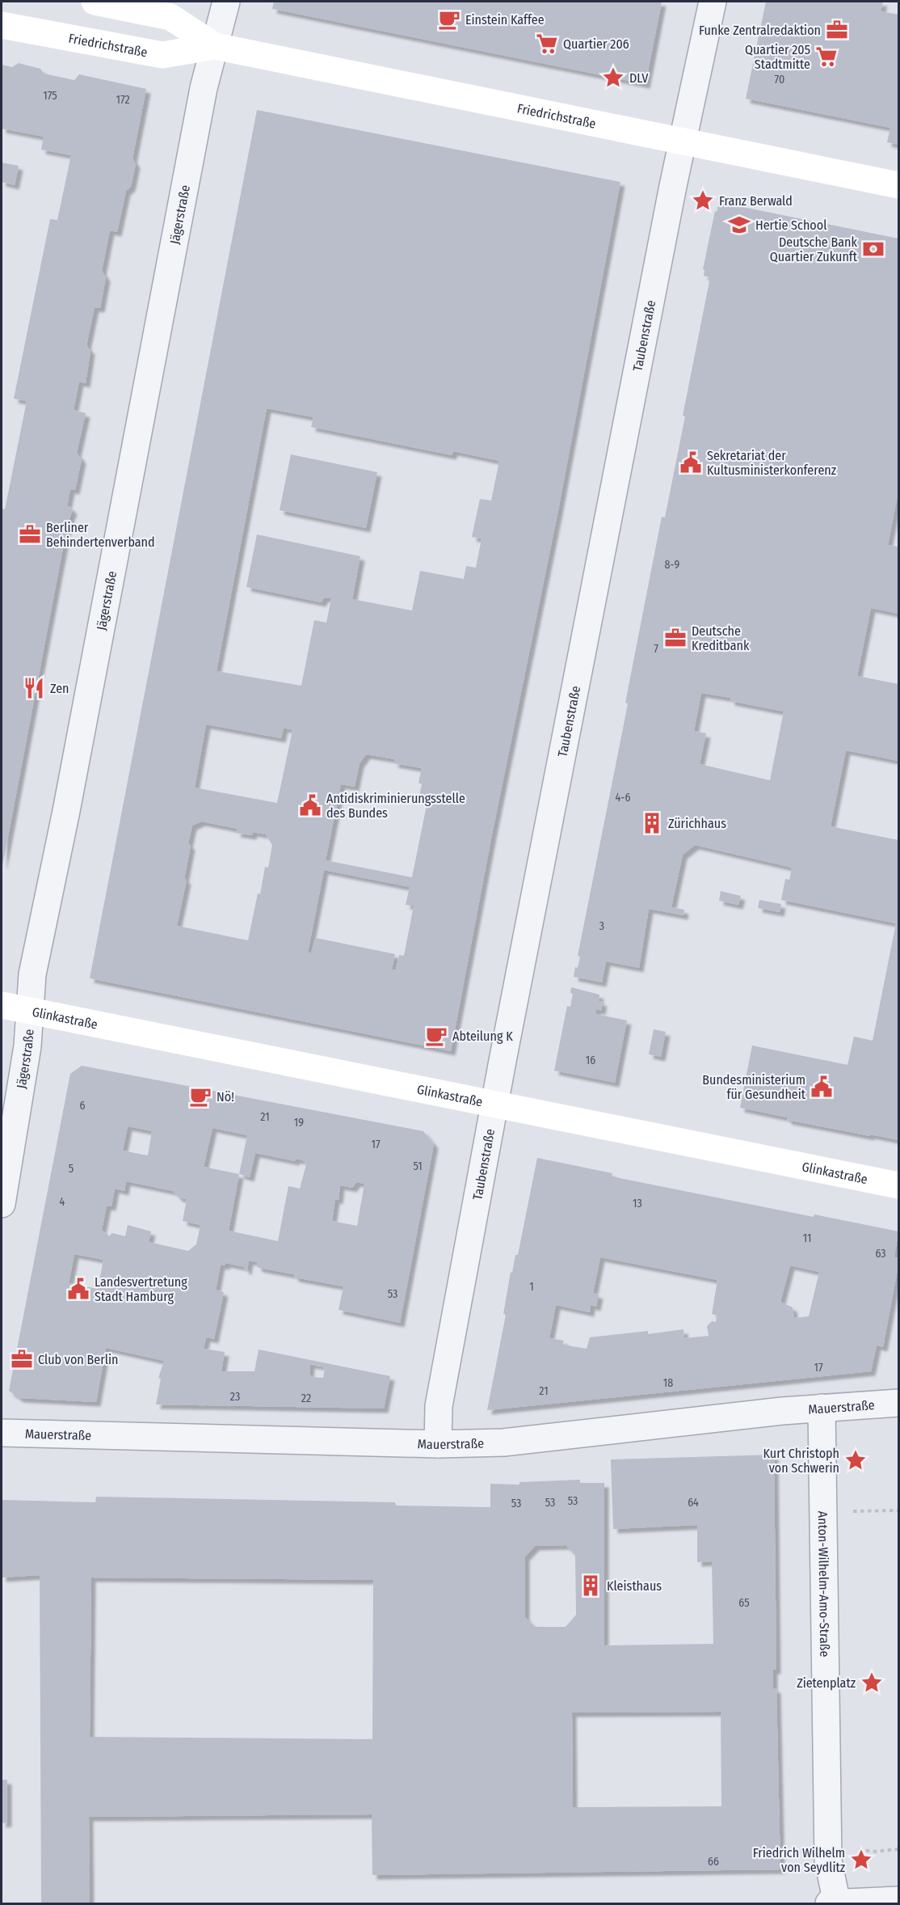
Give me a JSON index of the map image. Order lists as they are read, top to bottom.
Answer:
{
  "streets": {
    "street": [
      "Friedrichstraße",
      "Jägerstraße",
      "Taubenstraße",
      "Glinkastraße",
      "Mauerstraße",
      "Anton-Wilhelm-Amo-Straße"
    ]
  },
  "crossings": [
    ["Friedrichstraße", "Jägerstraße"],
    ["Friedrichstraße", "Taubenstraße"],
    ["Jägerstraße", "Glinkastraße"],
    ["Taubenstraße", "Glinkastraße"],
    ["Taubenstraße", "Mauerstraße"],
    ["Mauerstraße", "Anton-Wilhelm-Amo-Straße"]
  ],
  "places": {
    "cafe": ["Einstein Kaffee", "Abteilung K", "Nö!"],
    "office": [
      "Funke Zentralredaktion",
      "Berliner Behindertenverband",
      "Deutsche Kreditbank",
      "Club von Berlin"
    ],
    "supermarket": ["Quartier 206", "Quartier 205 Stadtmitte"],
    "place": [
      "DLV",
      "Franz Berwald",
      "Kurt Christoph von Schwerin",
      "Zietenplatz",
      "Friedrich Wilhelm von Seydlitz"
    ],
    "school or university": ["Hertie School"],
    "bank": ["Deutsche Bank Quartier Zukunft"],
    "public building": [
      "Sekretariat der Kultusministerkonferenz",
      "Antidiskriminierungsstelle des Bundes",
      "Bundesministerium für Gesundheit",
      "Landesvertretung Stadt Hamburg"
    ],
    "restaurant": ["Zen"],
    "building": ["Zürichhaus", "Kleisthaus"]
  },
  "house_numbers": [
    "70",
    "175",
    "172",
    "8-9",
    "7",
    "4-6",
    "3",
    "16",
    "6",
    "21",
    "19",
    "17",
    "51",
    "5",
    "4",
    "13",
    "11",
    "63",
    "1",
    "53",
    "17",
    "18",
    "21",
    "23",
    "22",
    "53",
    "53",
    "64",
    "53",
    "65",
    "66"
  ]
}
